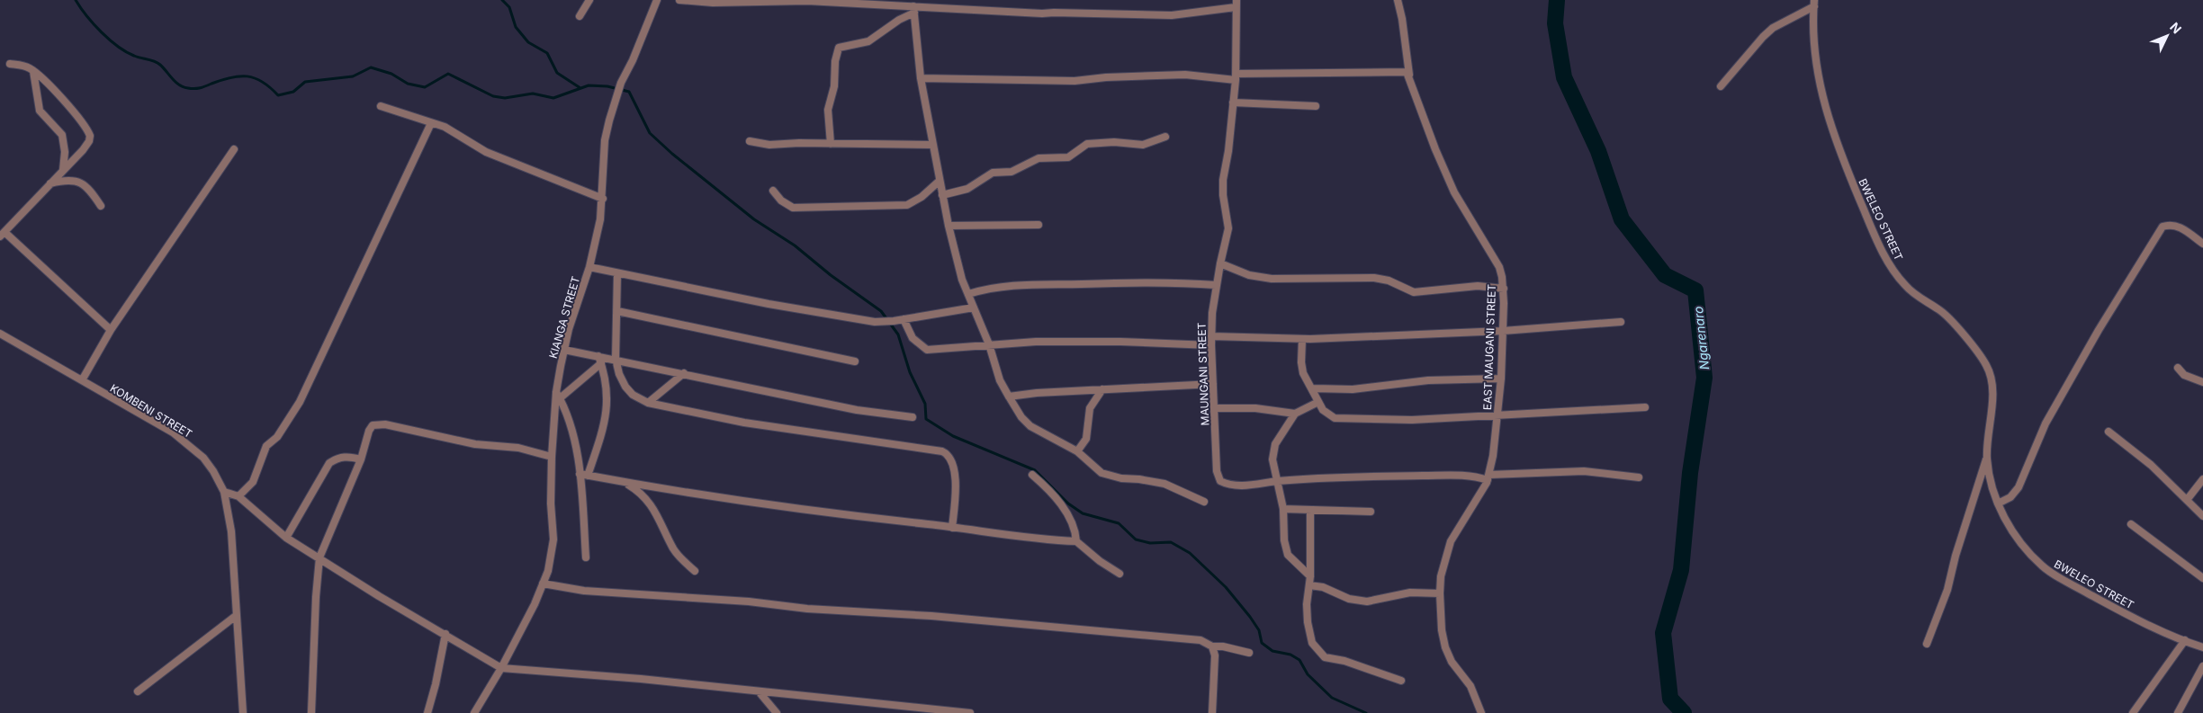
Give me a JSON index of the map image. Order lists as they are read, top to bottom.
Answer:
{
  "streets": {
    "street": [
      "BWELEO STREET",
      "KIANGA STREET",
      "EAST MAUGANI STREET",
      "MAUNGANI STREET",
      "KOMBENI STREET"
    ]
  },
  "crossings": [
    ["EAST MAUGANI STREET", "MAUNGANI STREET"]
  ],
  "water": ["Ngarenaro"],
  "north": "top right"
}
